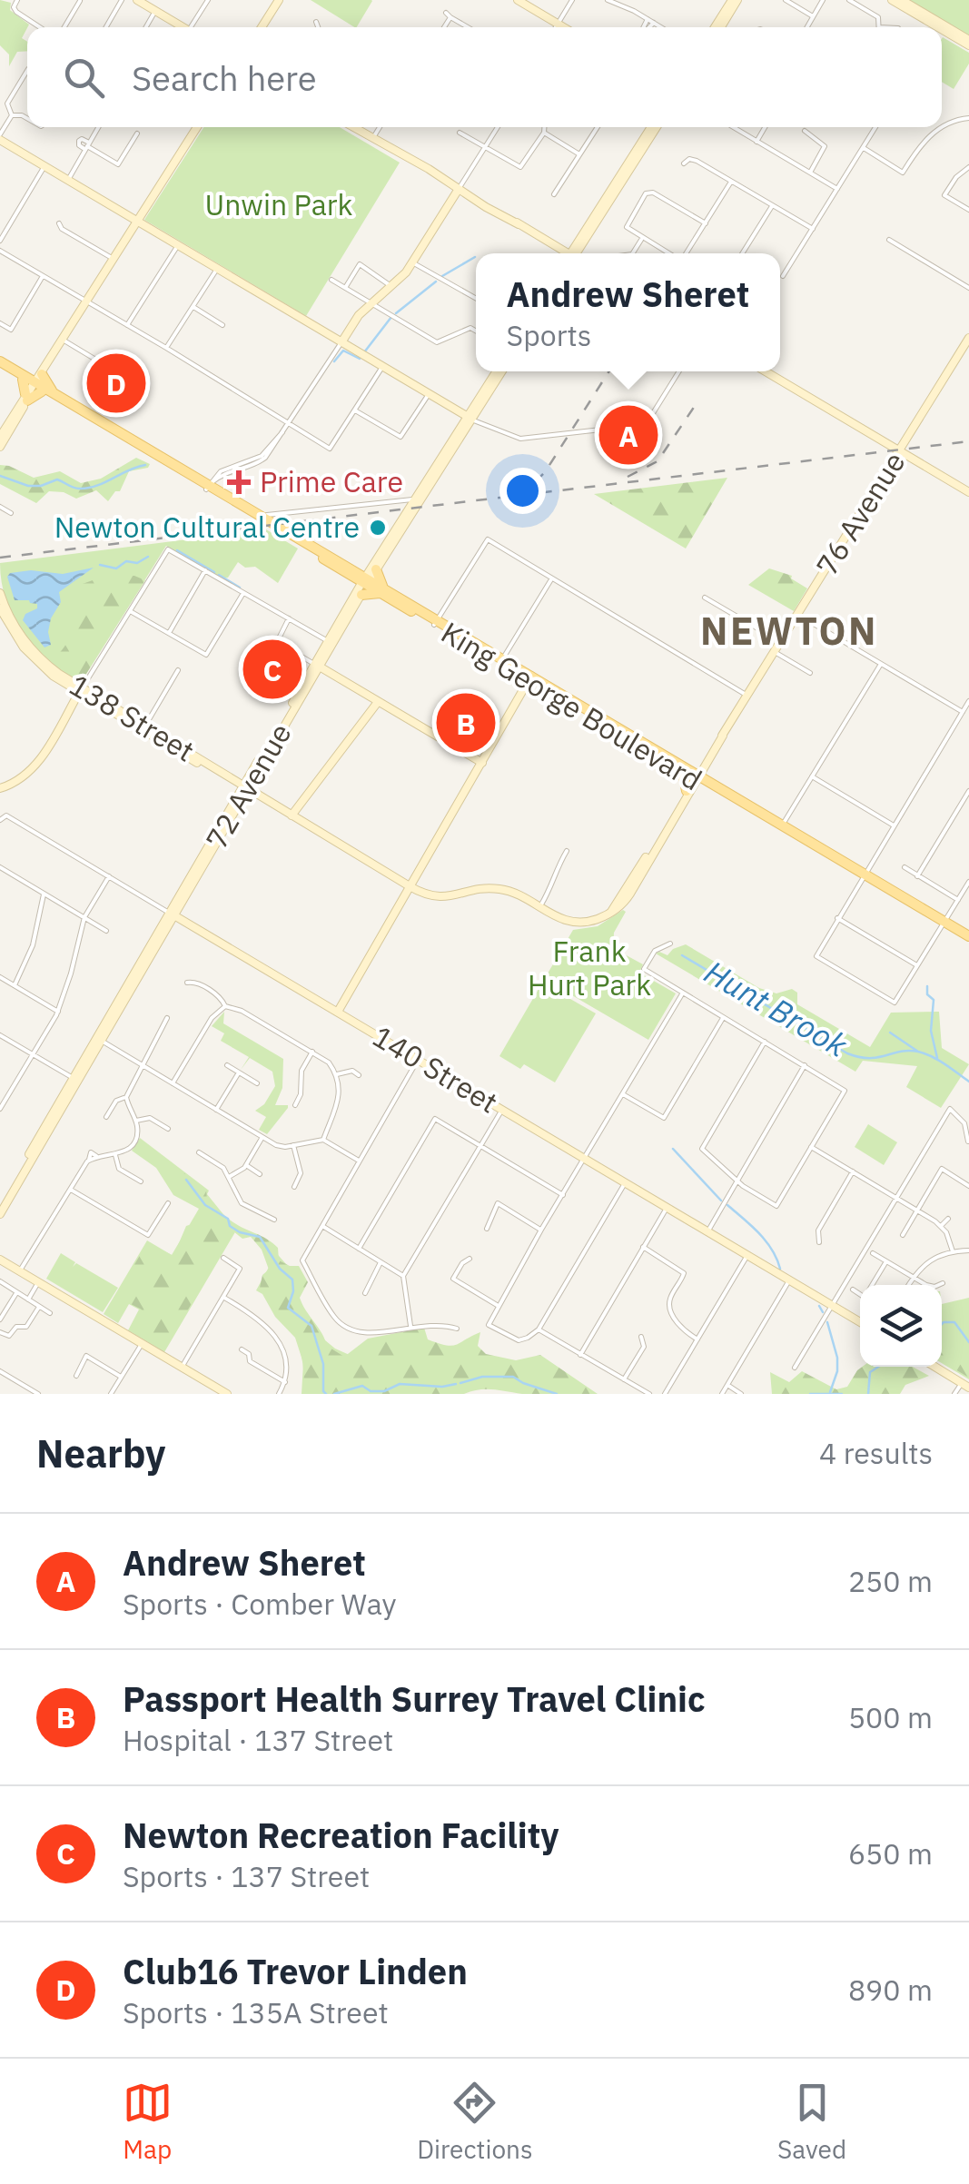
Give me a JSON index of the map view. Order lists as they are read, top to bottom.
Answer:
{
  "streets": {
    "main road": [
      "76 Avenue",
      "King George Boulevard",
      "138 Street",
      "72 Avenue",
      "140 Street"
    ]
  },
  "crossings": [
    ["76 Avenue", "King George Boulevard"],
    ["76 Avenue", "138 Street"],
    ["138 Street", "72 Avenue"],
    ["72 Avenue", "140 Street"]
  ],
  "districts": ["NEWTON"],
  "water": ["Hunt Brook"],
  "parks": ["Unwin Park", "Frank Hurt Park"],
  "places": {
    "health": ["Prime Care"],
    "other": ["Newton Cultural Centre"]
  },
  "page": {
    "search": "Search here",
    "popup": ["Andrew Sheret", "Sports"],
    "pins": [
      "D",
      "A",
      "C",
      "B"
    ],
    "heading": ["Nearby", "4 results"],
    "list": [
      {
        "mark": "A",
        "name": "Andrew Sheret",
        "note": "Sports · Comber Way",
        "value": "250 m"
      },
      {
        "mark": "B",
        "name": "Passport Health Surrey Travel Clinic",
        "note": "Hospital · 137 Street",
        "value": "500 m"
      },
      {
        "mark": "C",
        "name": "Newton Recreation Facility",
        "note": "Sports · 137 Street",
        "value": "650 m"
      },
      {
        "mark": "D",
        "name": "Club16 Trevor Linden",
        "note": "Sports · 135A Street",
        "value": "890 m"
      }
    ],
    "nav": ["Map", "Directions", "Saved"]
  }
}
